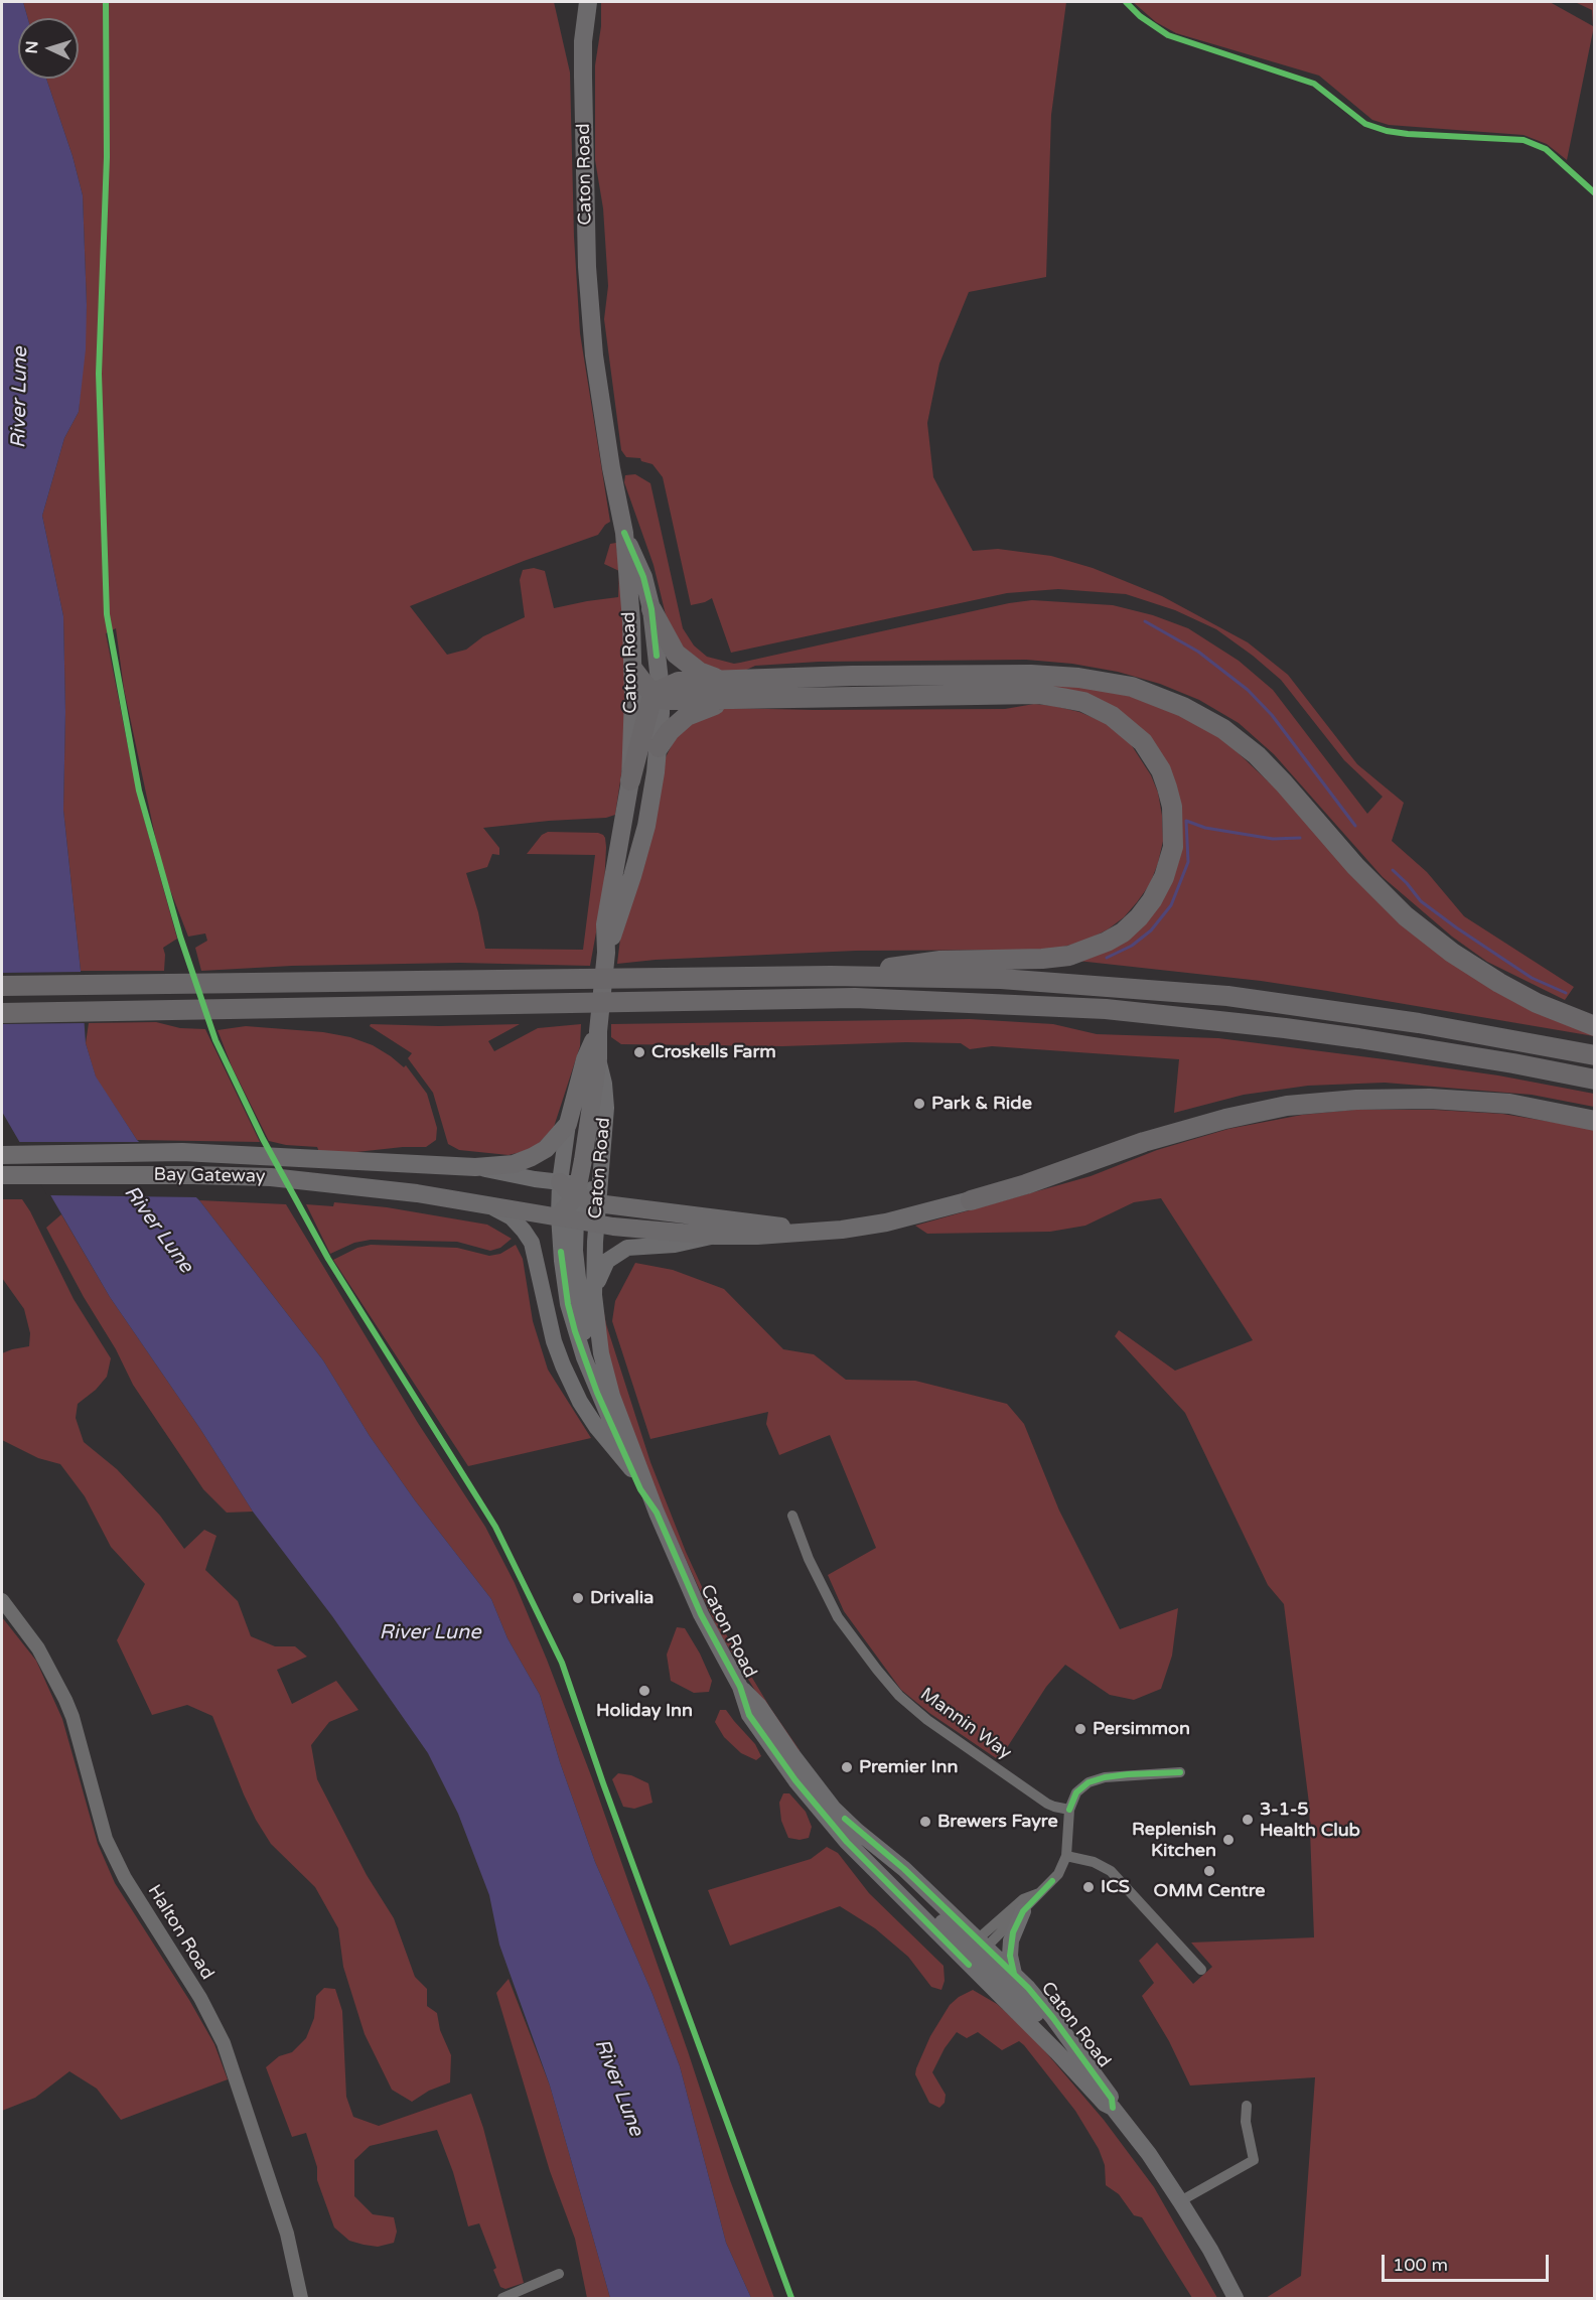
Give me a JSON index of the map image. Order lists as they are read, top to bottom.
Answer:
{
  "streets": {
    "highway": ["Caton Road", "Bay Gateway"],
    "street": ["Mannin Way", "Halton Road"]
  },
  "crossings": [
    ["Caton Road", "Bay Gateway"]
  ],
  "water": ["River Lune"],
  "places": [
    "Croskells Farm",
    "Park & Ride",
    "Drivalia",
    "Holiday Inn",
    "Persimmon",
    "Premier Inn",
    "3-1-5 Health Club",
    "Brewers Fayre",
    "Replenish Kitchen",
    "OMM Centre",
    "ICS"
  ],
  "scale_bar": "100 m",
  "north": "left"
}
